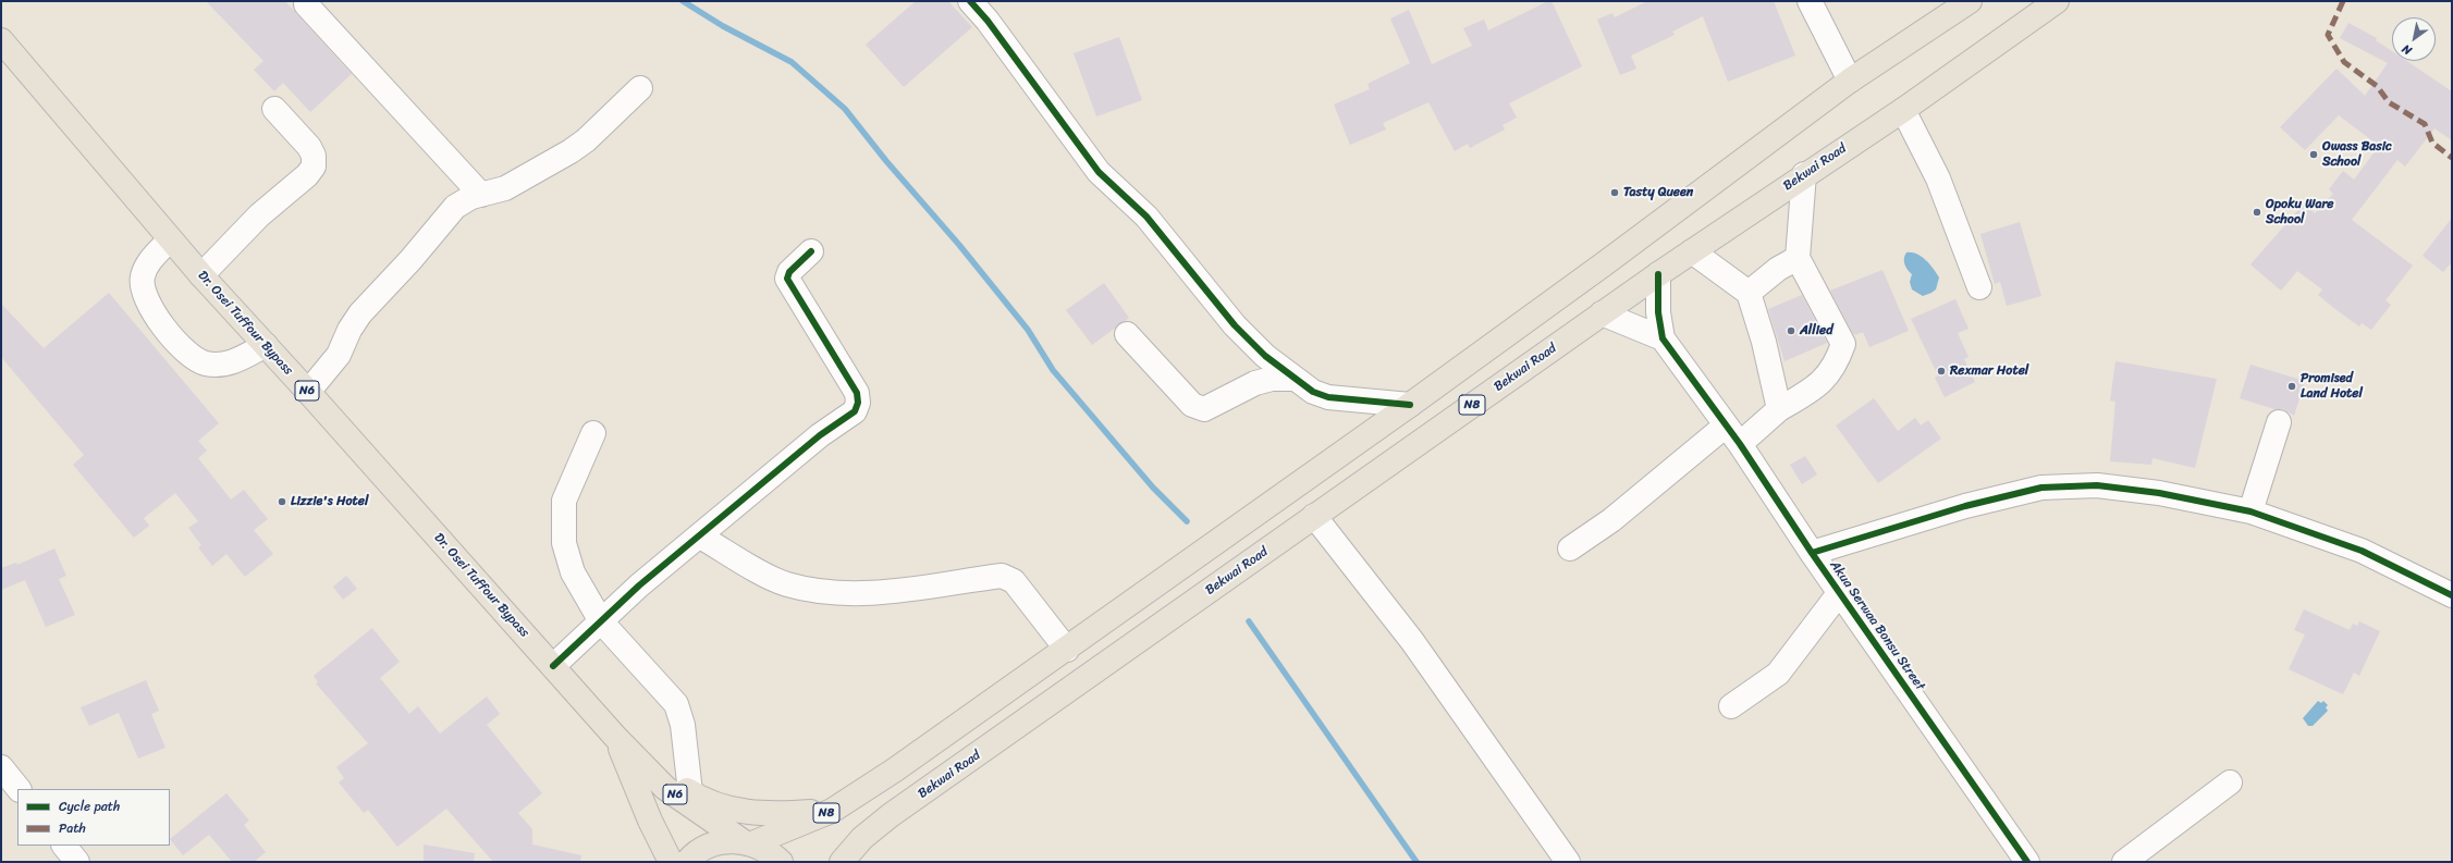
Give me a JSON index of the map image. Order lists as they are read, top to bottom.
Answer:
{
  "streets": {
    "highway": [
      "Bekwai Road",
      "Dr. Osei Tuffour Bypass",
      "N6",
      "N8"
    ],
    "street": ["Akua Serwaa Bonsu Street"]
  },
  "crossings": [
    ["Bekwai Road", "N8"],
    ["Dr. Osei Tuffour Bypass", "N6"],
    ["Dr. Osei Tuffour Bypass", "N8"],
    ["N6", "N8"]
  ],
  "places": [
    "Owass Basic School",
    "Tasty Queen",
    "Opoku Ware School",
    "Allied",
    "Rexmar Hotel",
    "Promised Land Hotel",
    "Lizzie's Hotel"
  ],
  "legend": ["Cycle path", "Path"],
  "north": "bottom left"
}
